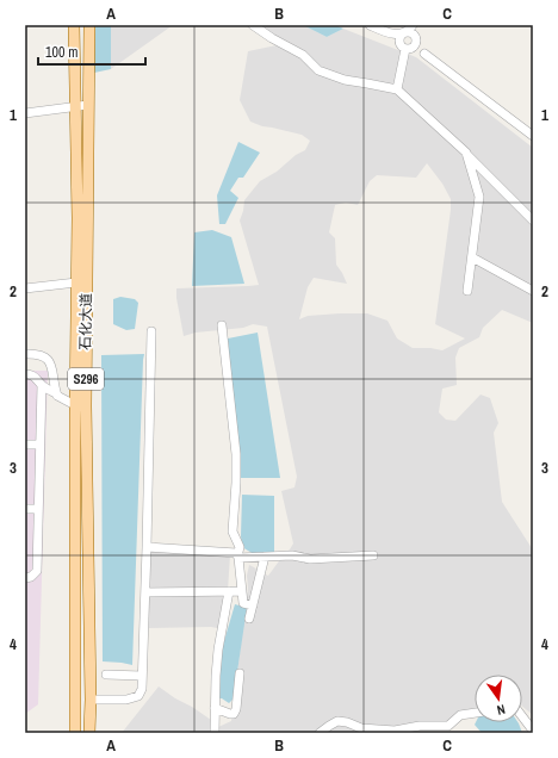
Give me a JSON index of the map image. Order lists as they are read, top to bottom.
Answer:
{
  "streets": {
    "main road": ["石化大道", "S296"]
  },
  "scale_bar": "100 m",
  "north": "bottom",
  "grid": {
    "columns": ["A", "B", "C"],
    "rows": [
      "1",
      "2",
      "3",
      "4"
    ]
  }
}
